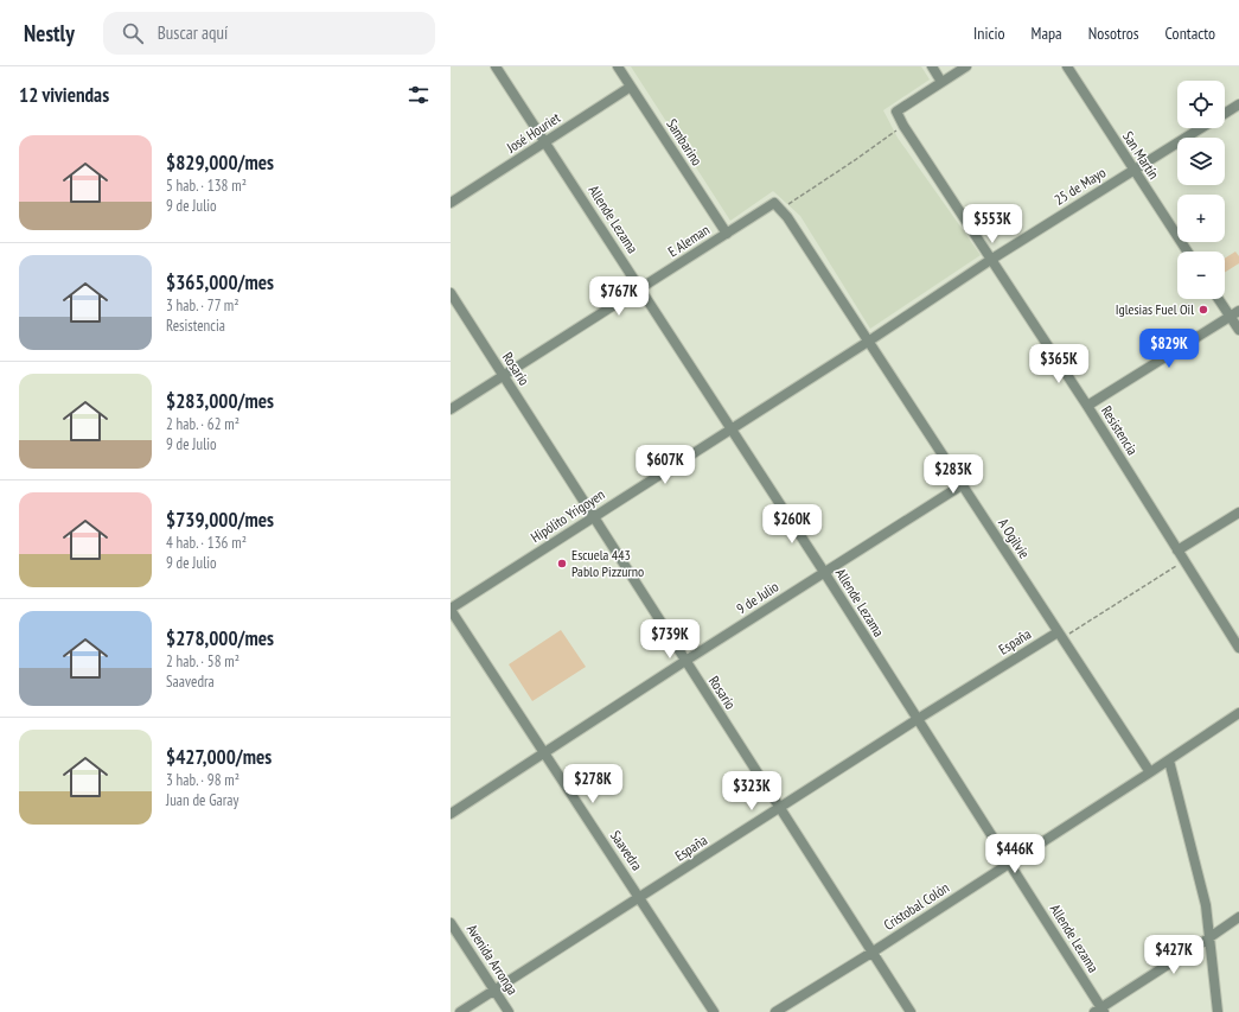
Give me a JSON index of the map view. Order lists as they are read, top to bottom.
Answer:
{
  "streets": {
    "street": [
      "José Houriet",
      "Sambarino",
      "San Martín",
      "25 de Mayo",
      "Allende Lezama",
      "E Aleman",
      "Rosario",
      "Resistencia",
      "Hipólito Yrigoyen",
      "A Ogilvie",
      "9 de Julio",
      "España",
      "Saavedra",
      "Cristobal Colón",
      "Avenida Arronga"
    ]
  },
  "crossings": [
    ["José Houriet", "Sambarino"],
    ["José Houriet", "Allende Lezama"],
    ["Sambarino", "E Aleman"],
    ["San Martín", "25 de Mayo"],
    ["25 de Mayo", "Resistencia"],
    ["25 de Mayo", "Hipólito Yrigoyen"],
    ["25 de Mayo", "A Ogilvie"],
    ["Allende Lezama", "E Aleman"],
    ["Allende Lezama", "Hipólito Yrigoyen"],
    ["Allende Lezama", "9 de Julio"],
    ["Allende Lezama", "España"],
    ["Allende Lezama", "Cristobal Colón"],
    ["E Aleman", "Rosario"],
    ["E Aleman", "A Ogilvie"],
    ["Rosario", "Hipólito Yrigoyen"],
    ["Rosario", "9 de Julio"],
    ["Rosario", "España"],
    ["Rosario", "Cristobal Colón"],
    ["Hipólito Yrigoyen", "A Ogilvie"],
    ["Hipólito Yrigoyen", "Saavedra"],
    ["A Ogilvie", "9 de Julio"],
    ["A Ogilvie", "España"],
    ["A Ogilvie", "Cristobal Colón"],
    ["9 de Julio", "Saavedra"],
    ["España", "Saavedra"],
    ["España", "Avenida Arronga"]
  ],
  "places": ["Iglesias Fuel Oil", "Escuela 443 Pablo Pizzurno"],
  "page": {
    "header": "Nestly",
    "search": "Buscar aquí",
    "nav": [
      "Inicio",
      "Mapa",
      "Nosotros",
      "Contacto"
    ],
    "heading": "12 viviendas",
    "map_buttons": ["+", "−"],
    "list": [
      {
        "name": "$829,000/mes",
        "note": "5 hab. · 138 m² · 9 de Julio"
      },
      {
        "name": "$365,000/mes",
        "note": "3 hab. · 77 m² · Resistencia"
      },
      {
        "name": "$283,000/mes",
        "note": "2 hab. · 62 m² · 9 de Julio"
      },
      {
        "name": "$739,000/mes",
        "note": "4 hab. · 136 m² · 9 de Julio"
      },
      {
        "name": "$278,000/mes",
        "note": "2 hab. · 58 m² · Saavedra"
      },
      {
        "name": "$427,000/mes",
        "note": "3 hab. · 98 m² · Juan de Garay"
      }
    ],
    "price": [
      "$553K",
      "$767K",
      "$829K",
      "$365K",
      "$607K",
      "$283K",
      "$260K",
      "$739K",
      "$278K",
      "$323K",
      "$446K",
      "$427K"
    ]
  }
}
